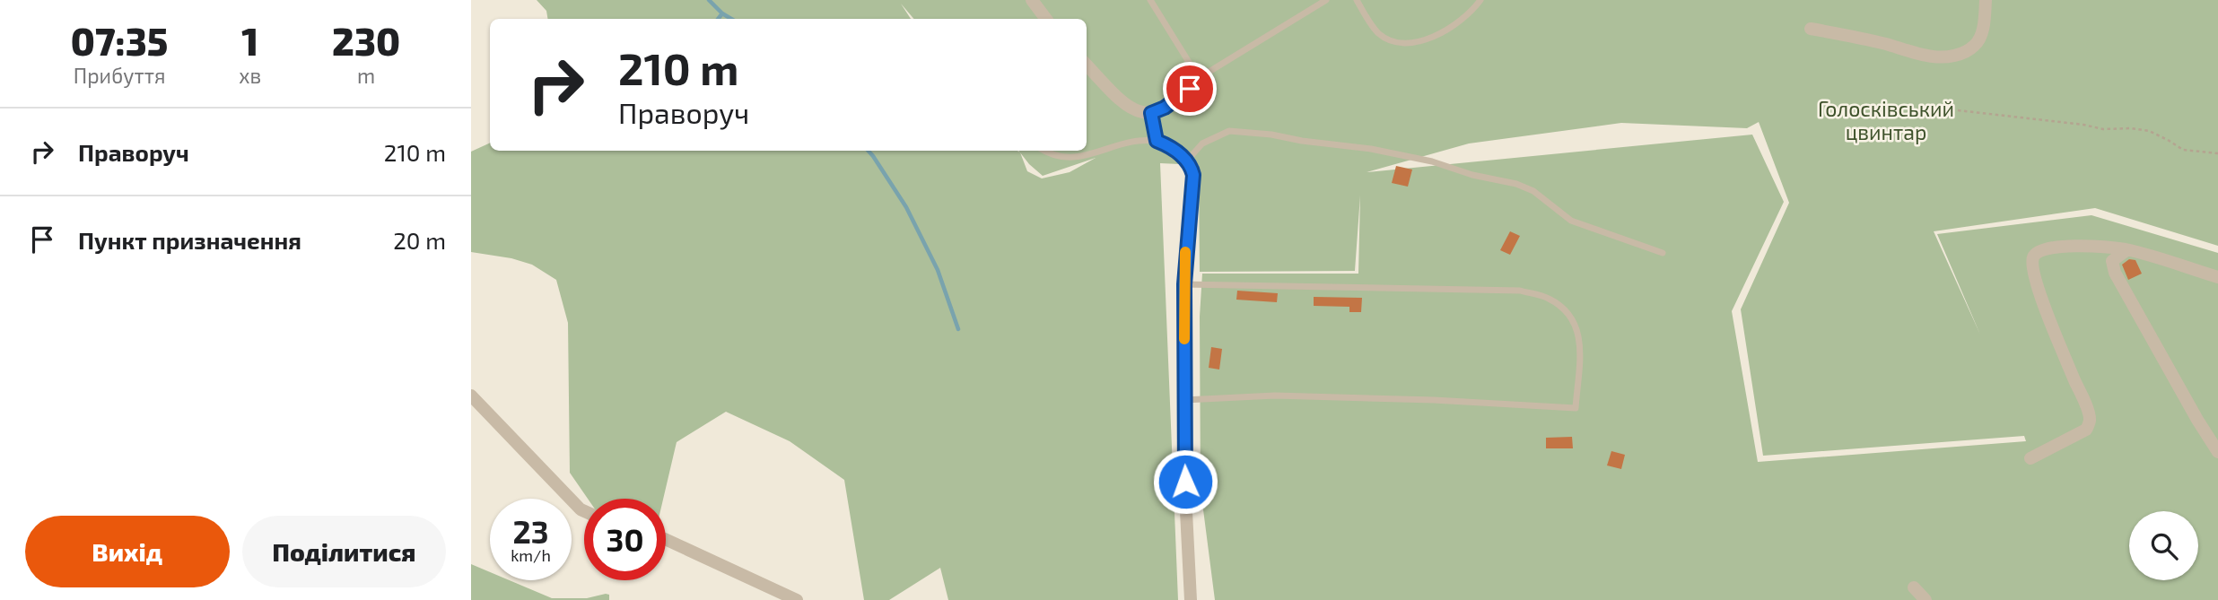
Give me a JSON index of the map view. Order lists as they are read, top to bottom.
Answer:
{
  "parks": ["Голосківський цвинтар"],
  "page": {
    "eta": [
      "07:35",
      "Прибуття",
      "1",
      "хв",
      "230",
      "m"
    ],
    "turn": ["210 m", "Праворуч"],
    "list": [
      {
        "name": "Праворуч",
        "value": "210 m"
      },
      {
        "name": "Пункт призначення",
        "value": "20 m"
      }
    ],
    "speed": "23 km/h",
    "limit": "30",
    "buttons": ["Вихід", "Поділитися"]
  }
}
